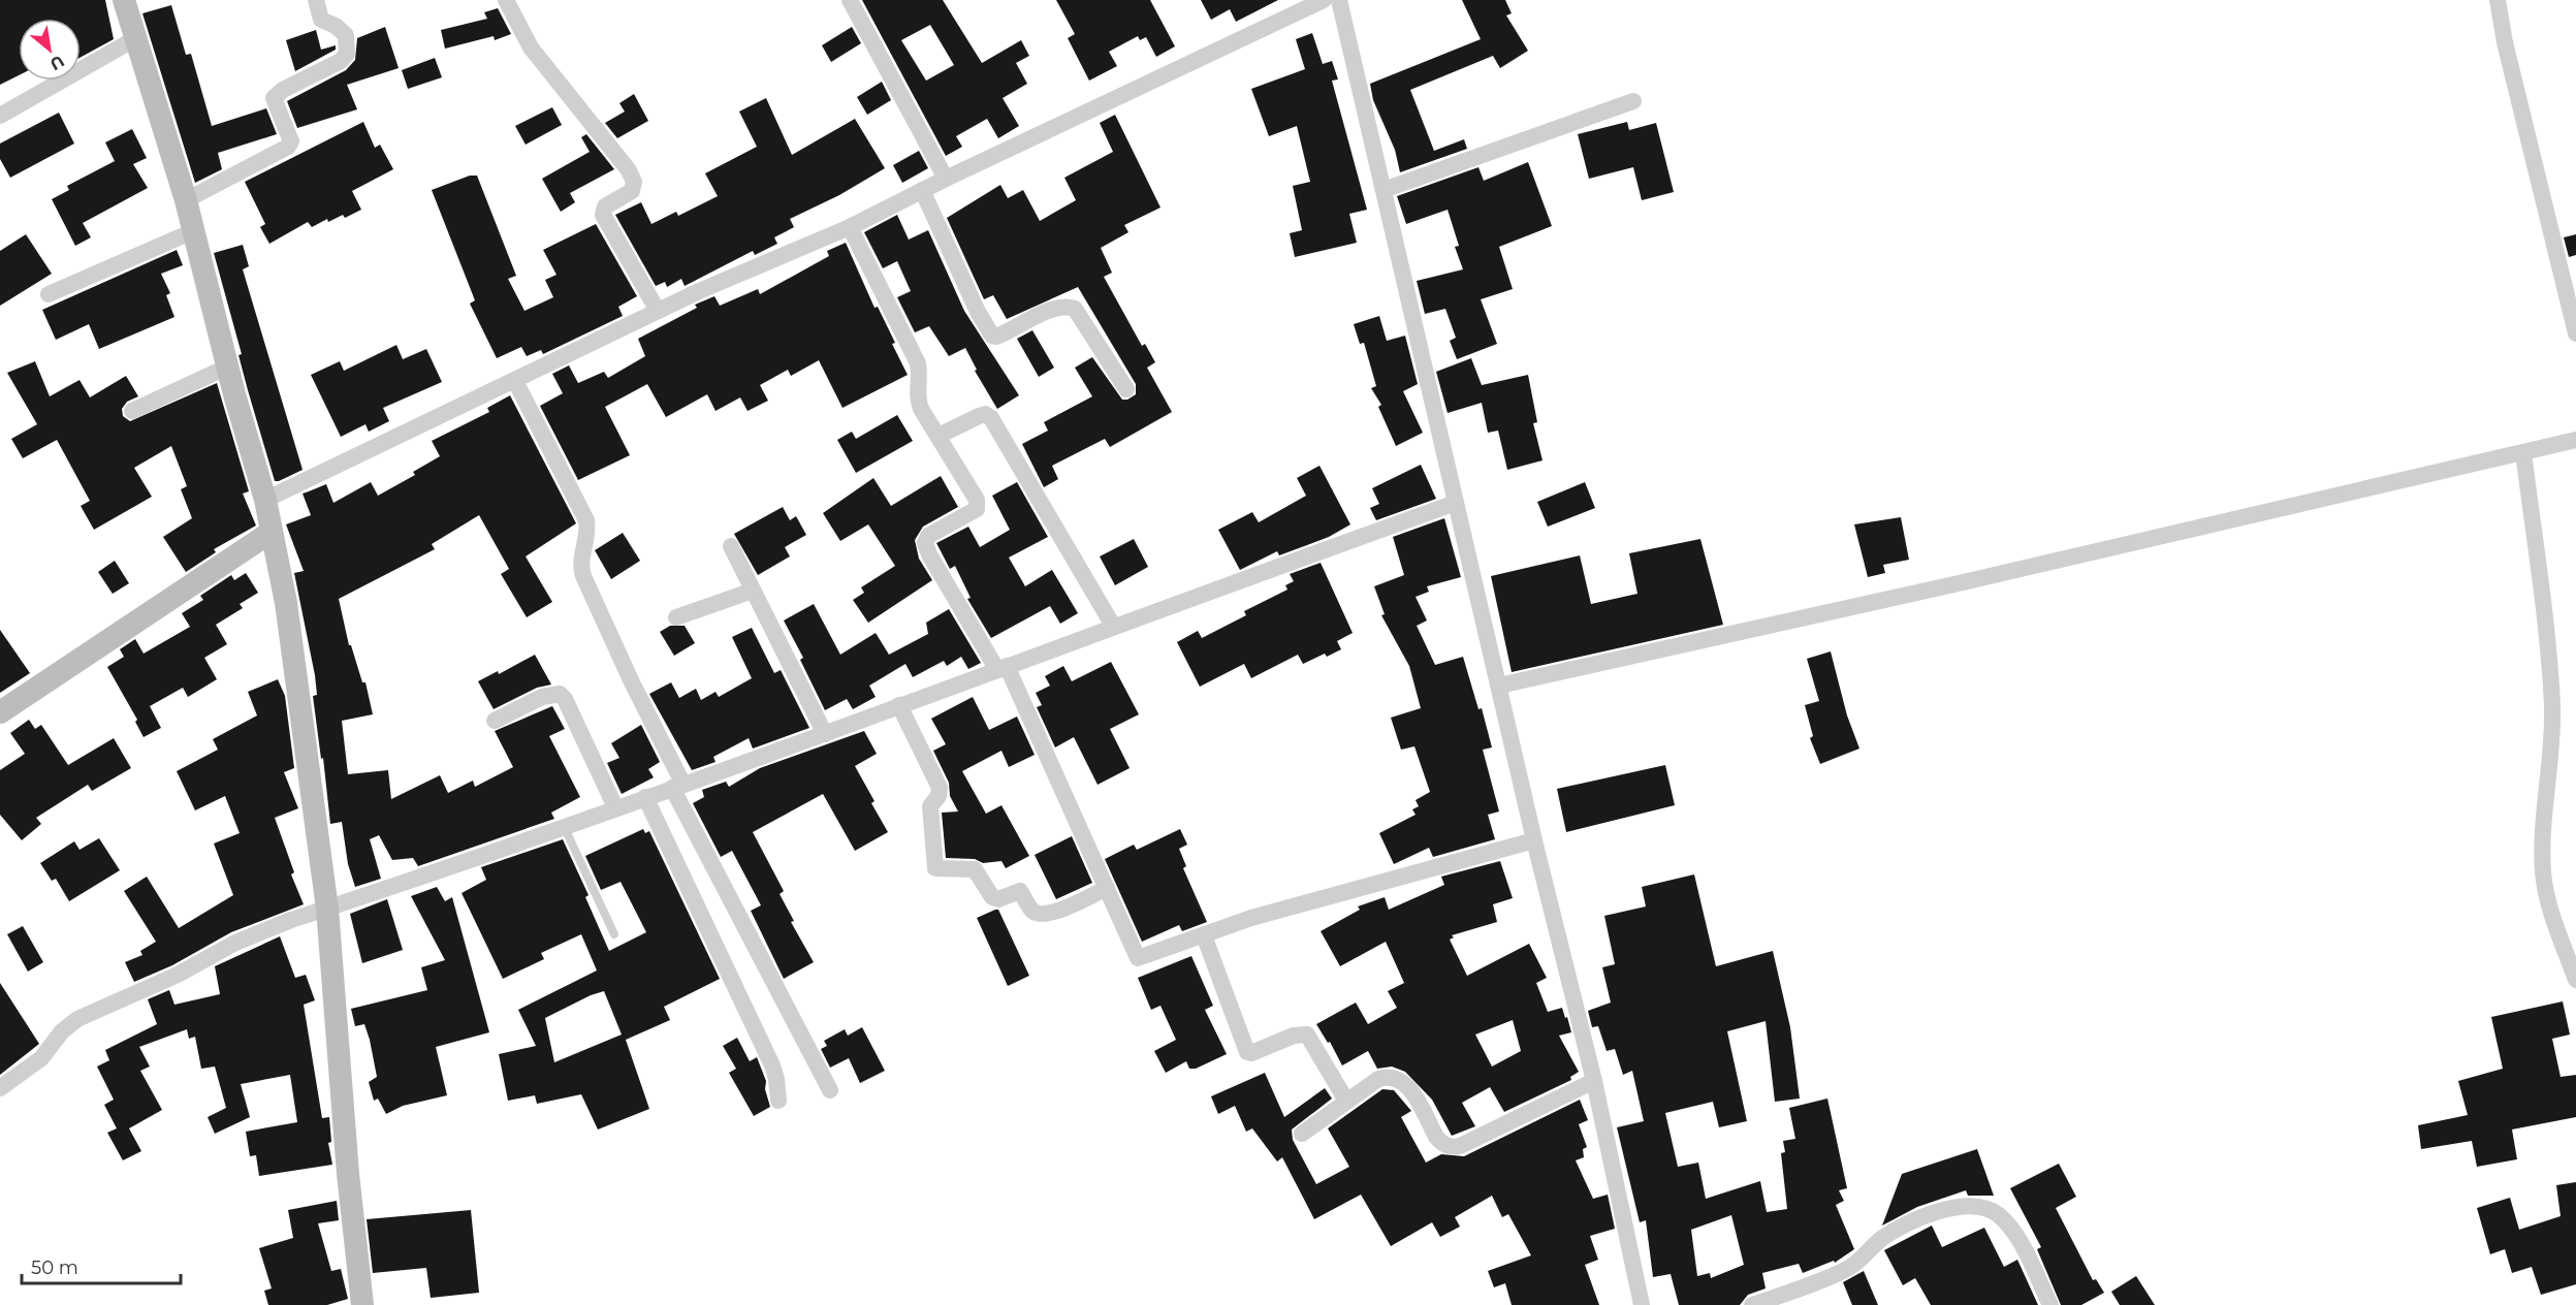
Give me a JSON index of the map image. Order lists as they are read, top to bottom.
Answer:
{
  "scale_bar": "50 m",
  "north": "bottom right"
}
